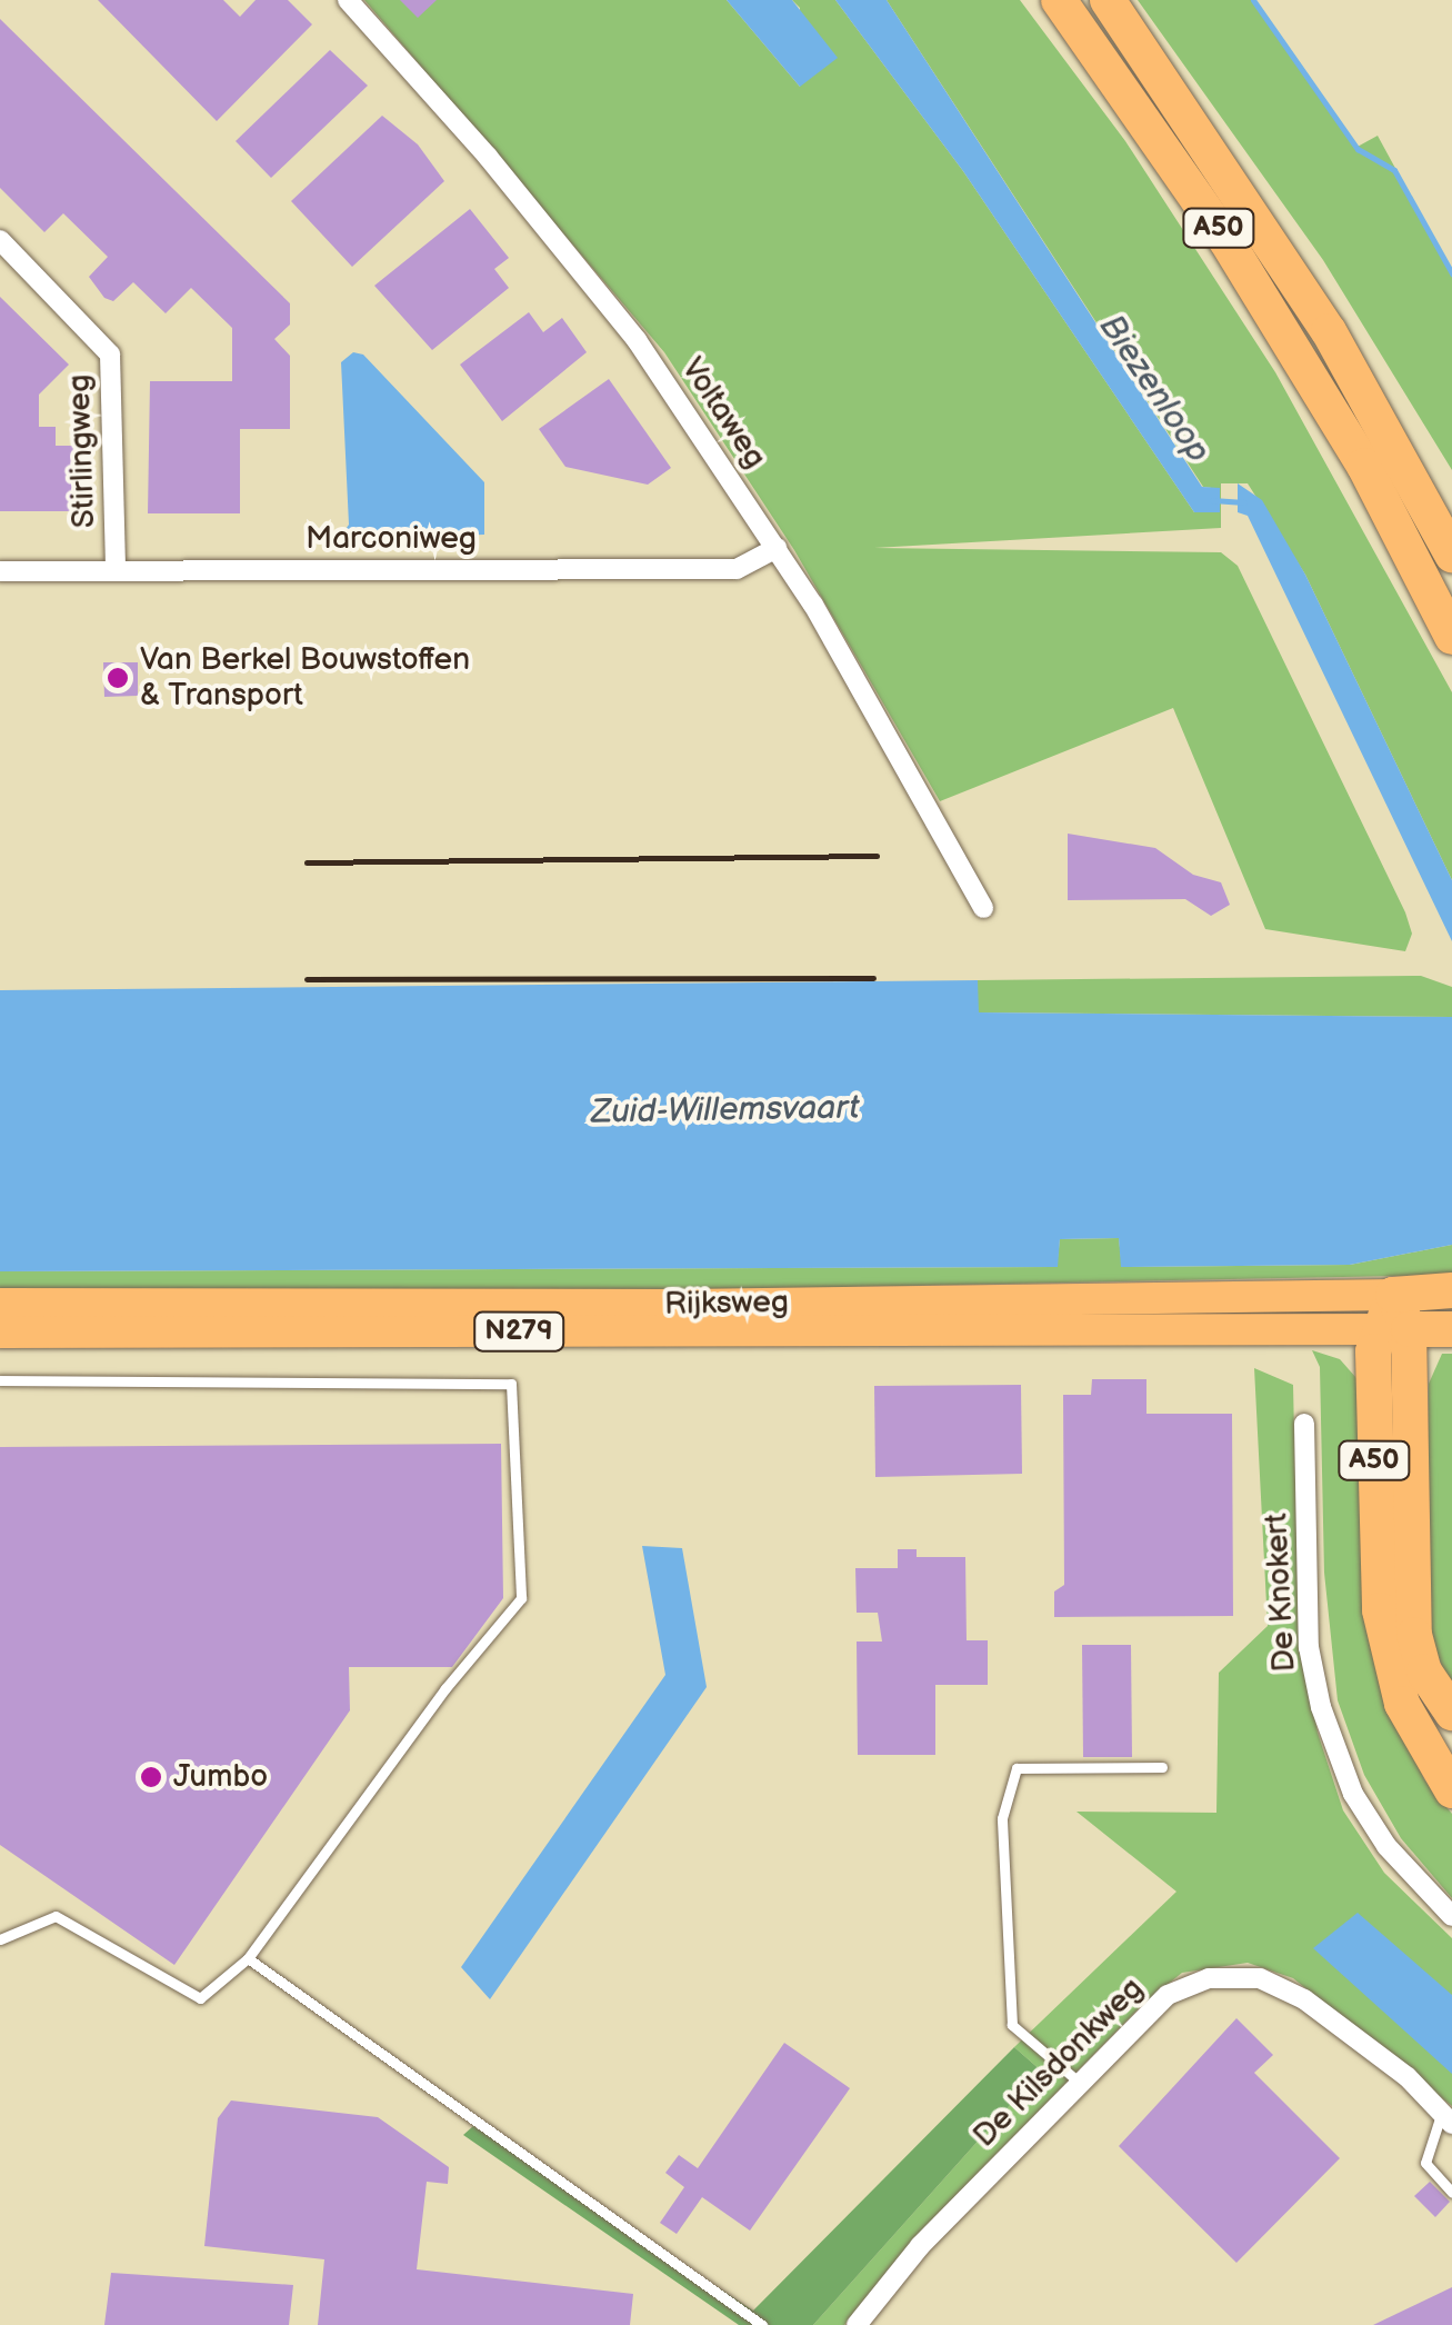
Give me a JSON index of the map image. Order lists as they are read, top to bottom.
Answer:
{
  "streets": {
    "highway": ["A50", "Rijksweg", "N279"],
    "street": [
      "Voltaweg",
      "Stirlingweg",
      "Marconiweg",
      "De Knokert",
      "De Kilsdonkweg"
    ]
  },
  "crossings": [
    ["A50", "Rijksweg"],
    ["Voltaweg", "Marconiweg"],
    ["Stirlingweg", "Marconiweg"]
  ],
  "water": ["Biezenloop", "Zuid-Willemsvaart"],
  "places": ["Van Berkel Bouwstoffen & Transport", "Jumbo"]
}
